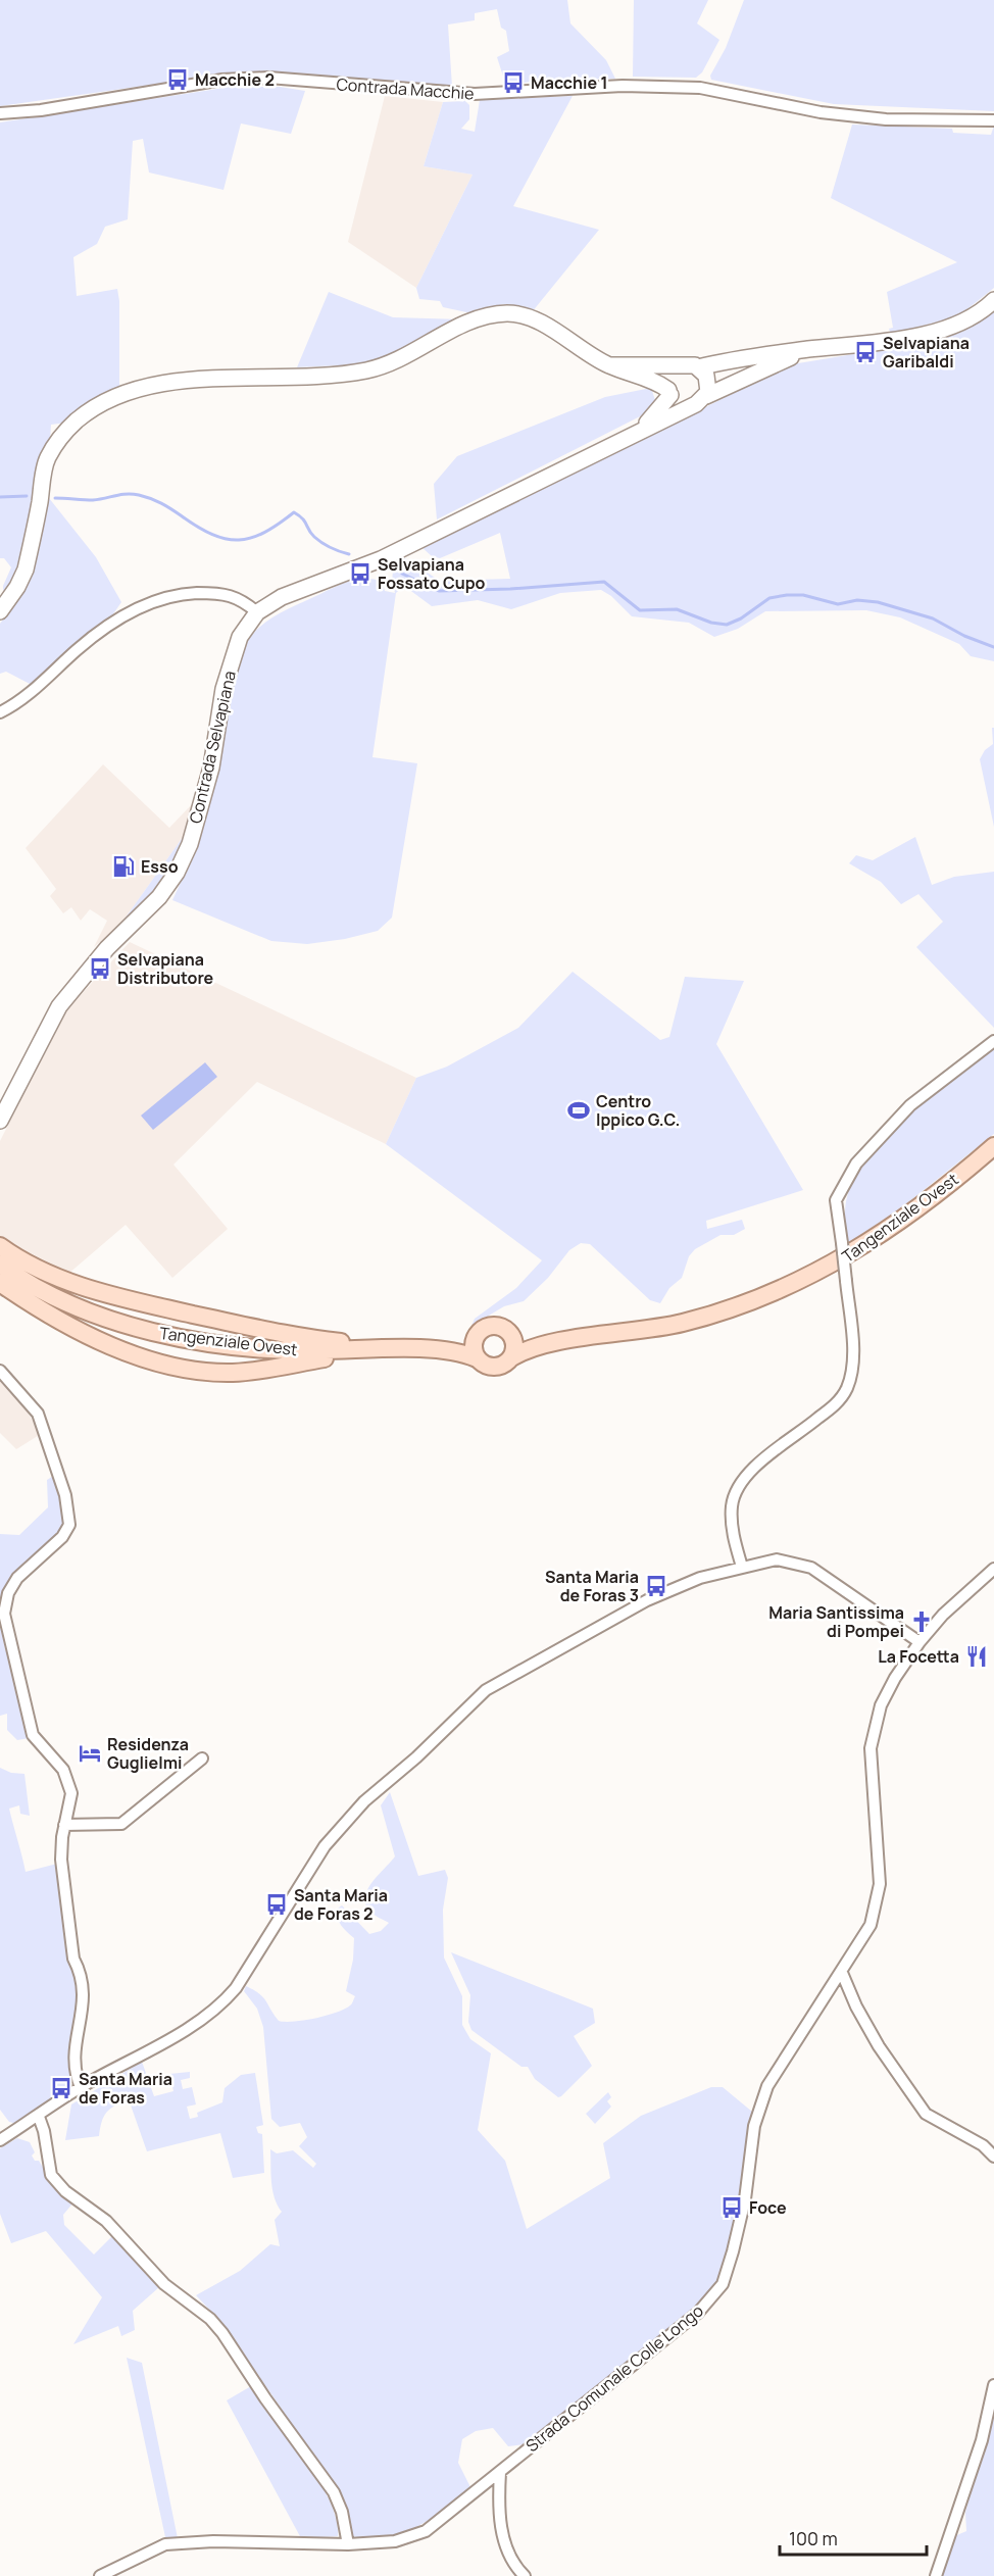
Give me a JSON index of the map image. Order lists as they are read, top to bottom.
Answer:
{
  "streets": {
    "main road": ["Contrada Selvapiana", "Tangenziale Ovest"],
    "street": ["Contrada Macchie", "Strada Comunale Colle Longo"]
  },
  "places": {
    "bus stop": [
      "Macchie 2",
      "Macchie 1",
      "Selvapiana Garibaldi",
      "Selvapiana Fossato Cupo",
      "Selvapiana Distributore",
      "Santa Maria de Foras 3",
      "Santa Maria de Foras 2",
      "Santa Maria de Foras",
      "Foce"
    ],
    "fuel station": ["Esso"],
    "sports": ["Centro Ippico G.C."],
    "church": ["Maria Santissima di Pompei"],
    "restaurant": ["La Focetta"],
    "hotel": ["Residenza Guglielmi"]
  },
  "scale_bar": "100 m"
}
